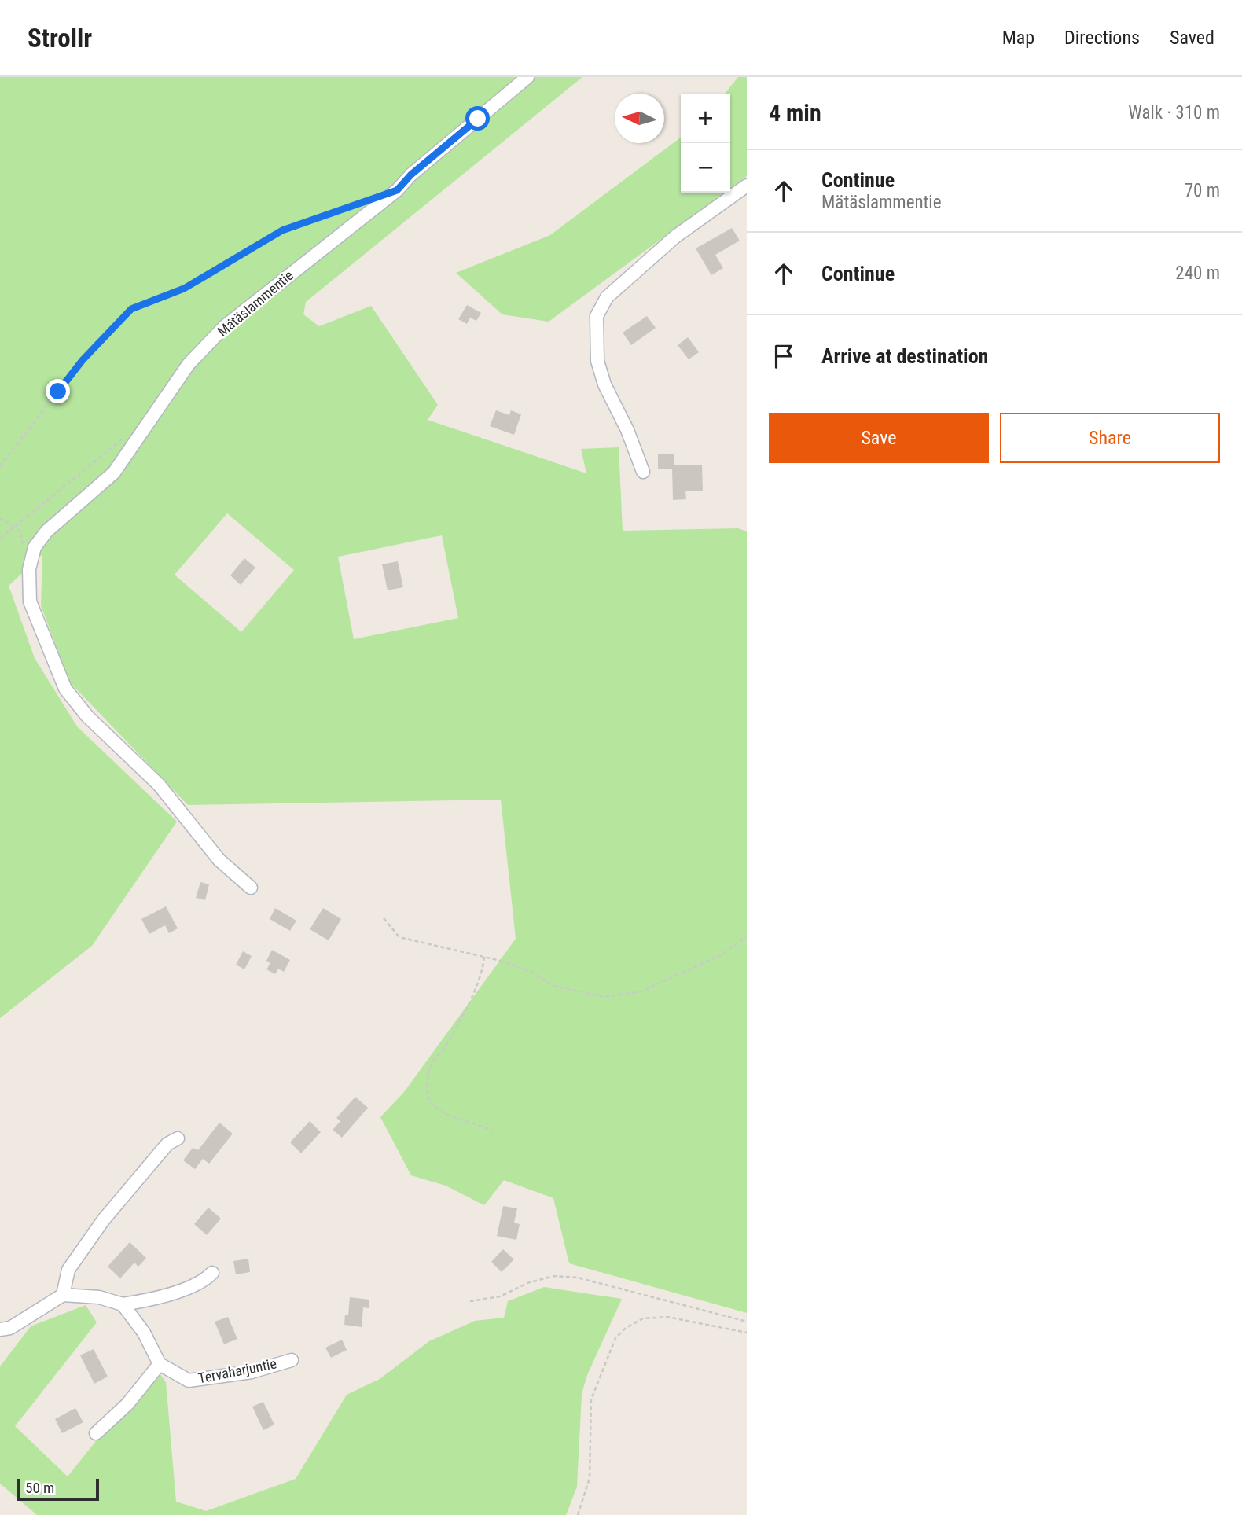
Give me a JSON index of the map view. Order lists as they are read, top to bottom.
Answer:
{
  "streets": {
    "street": ["Mätäslammentie", "Tervaharjuntie"]
  },
  "scale_bar": "50 m",
  "north": "left",
  "page": {
    "header": "Strollr",
    "nav": ["Map", "Directions", "Saved"],
    "heading": ["4 min", "Walk · 310 m"],
    "map_buttons": ["+", "−"],
    "list": [
      ["Continue", "Mätäslammentie", "70 m"],
      ["Continue", "240 m"],
      "Arrive at destination"
    ],
    "buttons": ["Save", "Share"],
    "scale": "50 m"
  }
}
